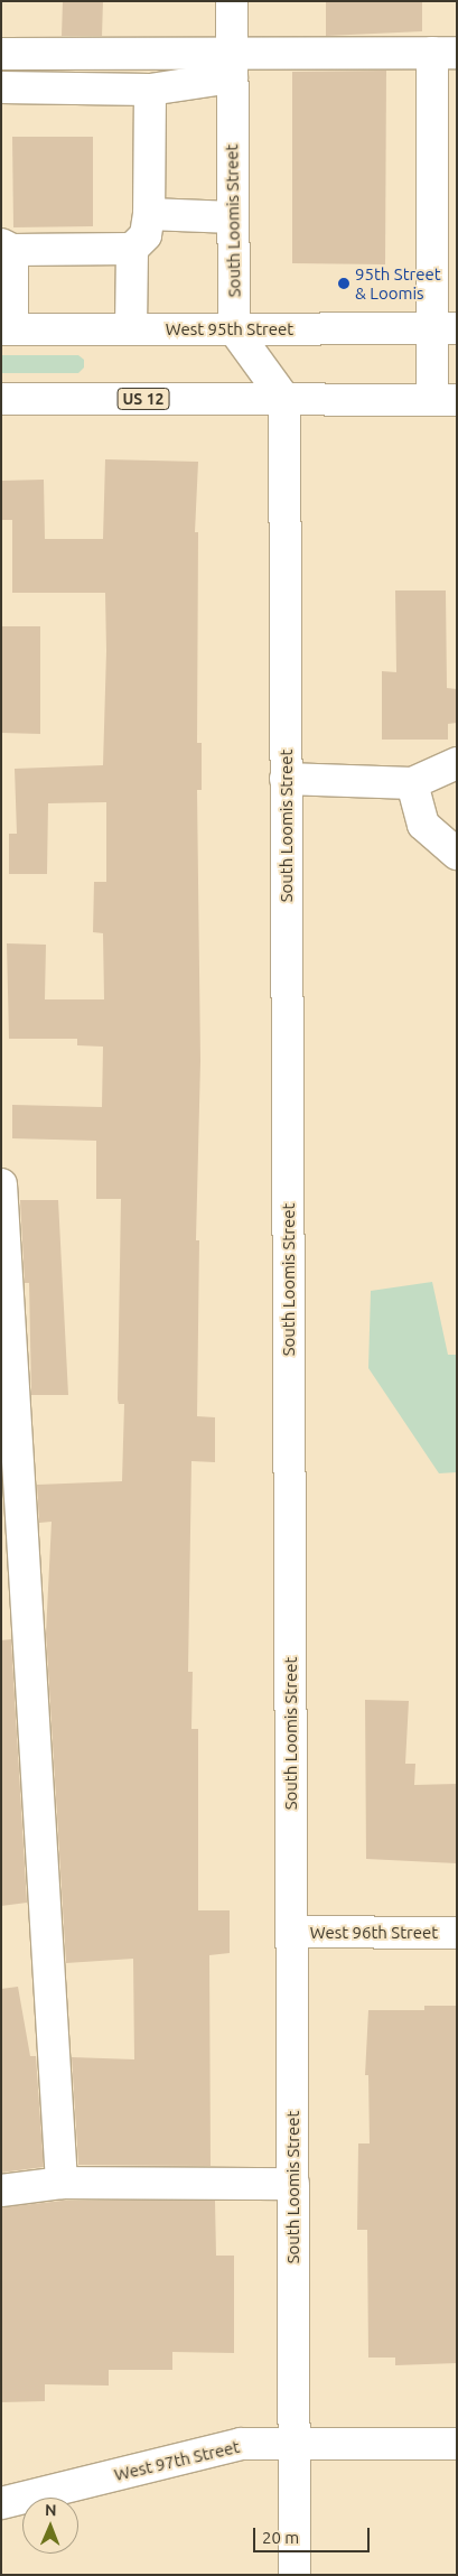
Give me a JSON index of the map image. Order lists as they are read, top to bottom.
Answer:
{
  "streets": {
    "street": [
      "South Loomis Street",
      "West 95th Street",
      "US 12",
      "West 96th Street",
      "West 97th Street"
    ]
  },
  "crossings": [
    ["South Loomis Street", "West 95th Street"],
    ["South Loomis Street", "US 12"],
    ["South Loomis Street", "West 96th Street"],
    ["South Loomis Street", "West 97th Street"]
  ],
  "places": ["95th Street & Loomis"],
  "scale_bar": "20 m",
  "north": "top"
}
